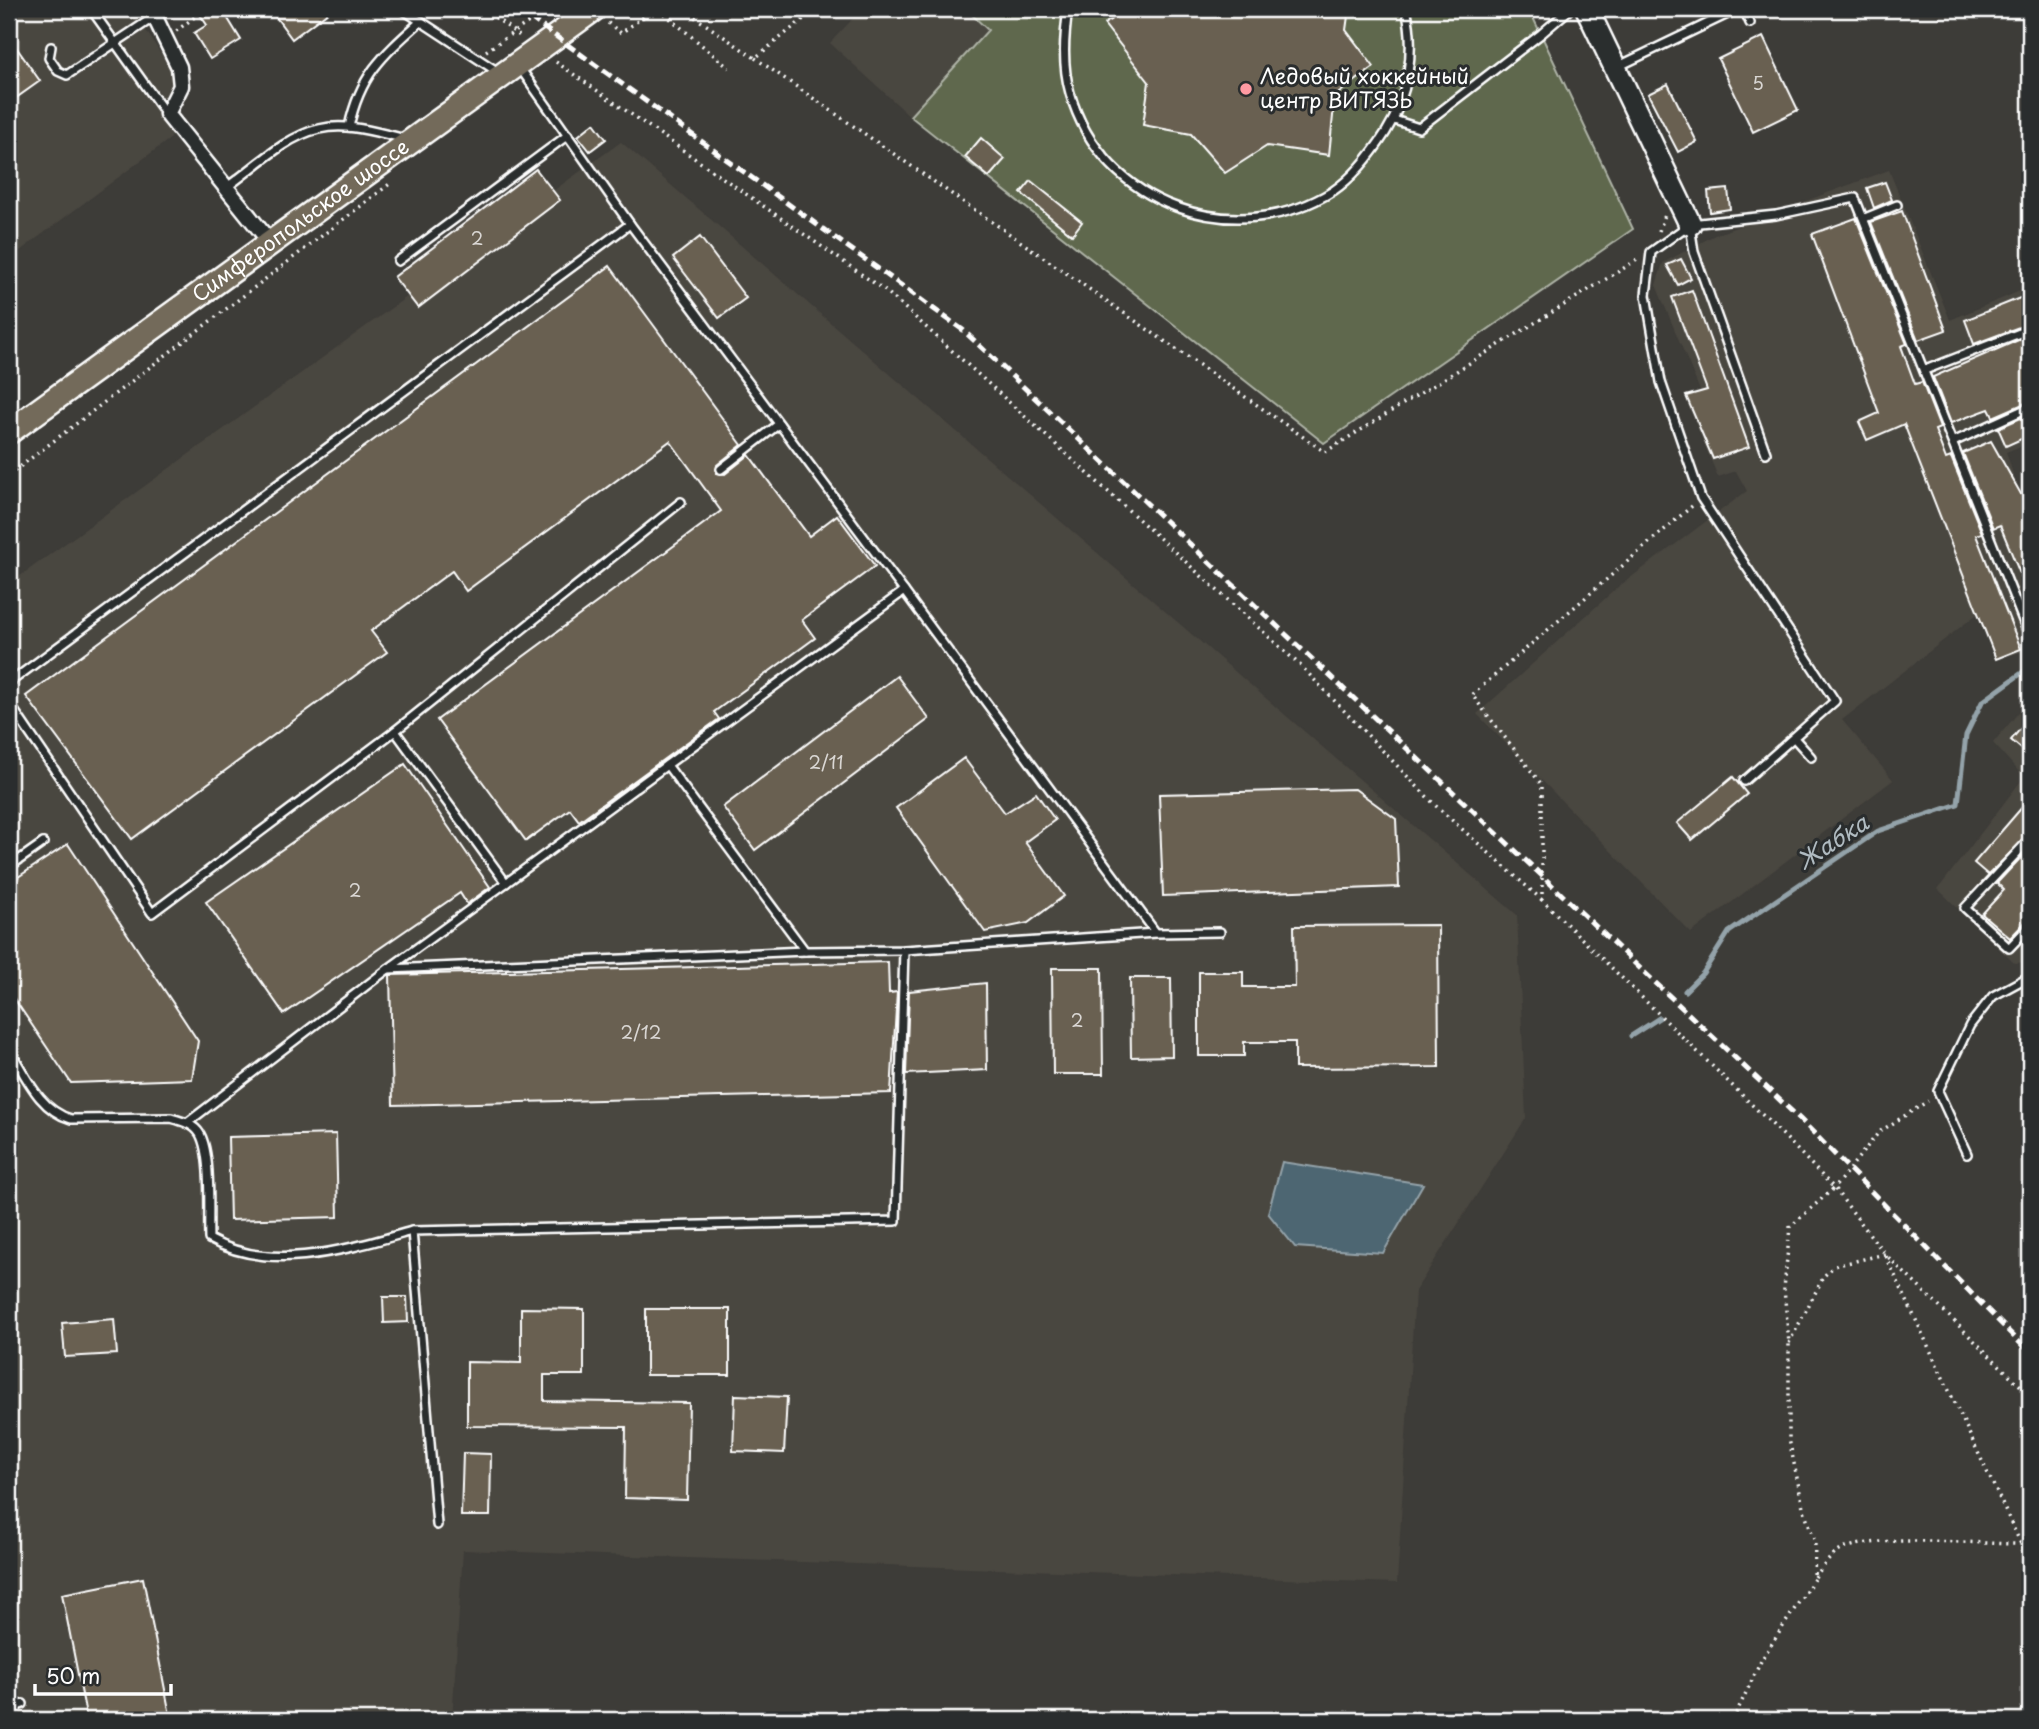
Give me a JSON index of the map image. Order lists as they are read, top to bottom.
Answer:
{
  "streets": {
    "main road": ["Симферопольское шоссе"]
  },
  "water": ["Жабка"],
  "places": ["Ледовый хоккейный центр ВИТЯЗЬ"],
  "house_numbers": [
    "5",
    "2",
    "2/11",
    "2",
    "2",
    "2/12"
  ],
  "scale_bar": "50 m"
}
